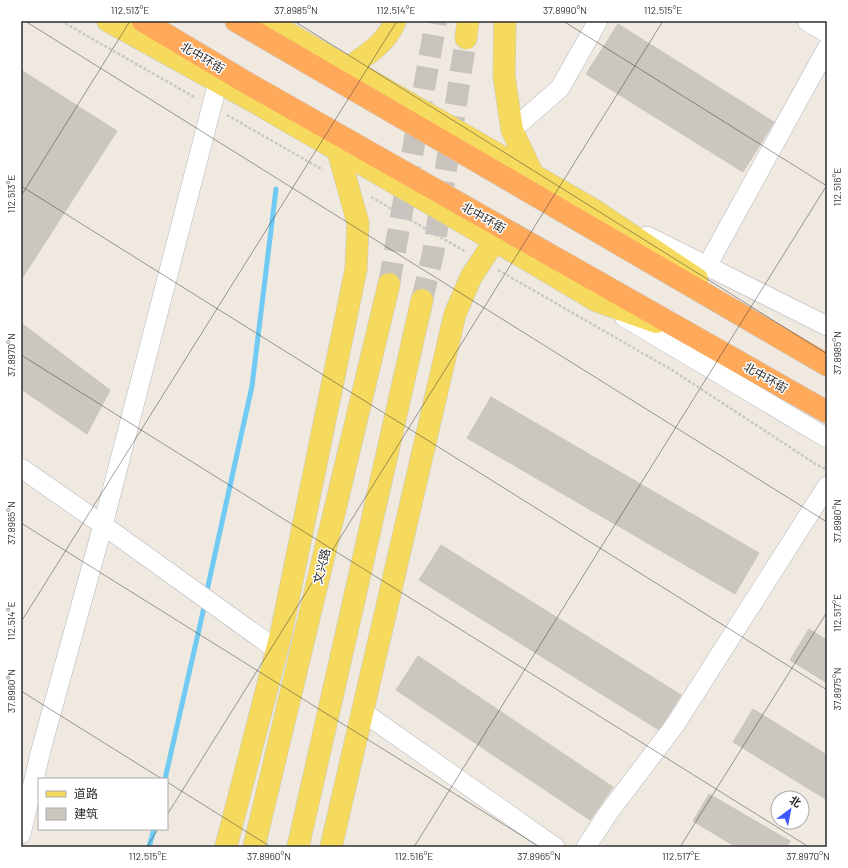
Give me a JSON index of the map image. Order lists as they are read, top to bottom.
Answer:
{
  "streets": {
    "highway": ["北中环街"],
    "main road": ["文兴路"]
  },
  "legend": ["道路", "建筑"],
  "north": "top right",
  "coordinates": [
    "112.513°E",
    "37.8985°N",
    "112.514°E",
    "37.8990°N",
    "112.515°E",
    "112.516°E",
    "37.8970°N",
    "37.8980°N",
    "37.8965°N",
    "112.517°E",
    "37.8975°N",
    "37.8960°N"
  ]
}
